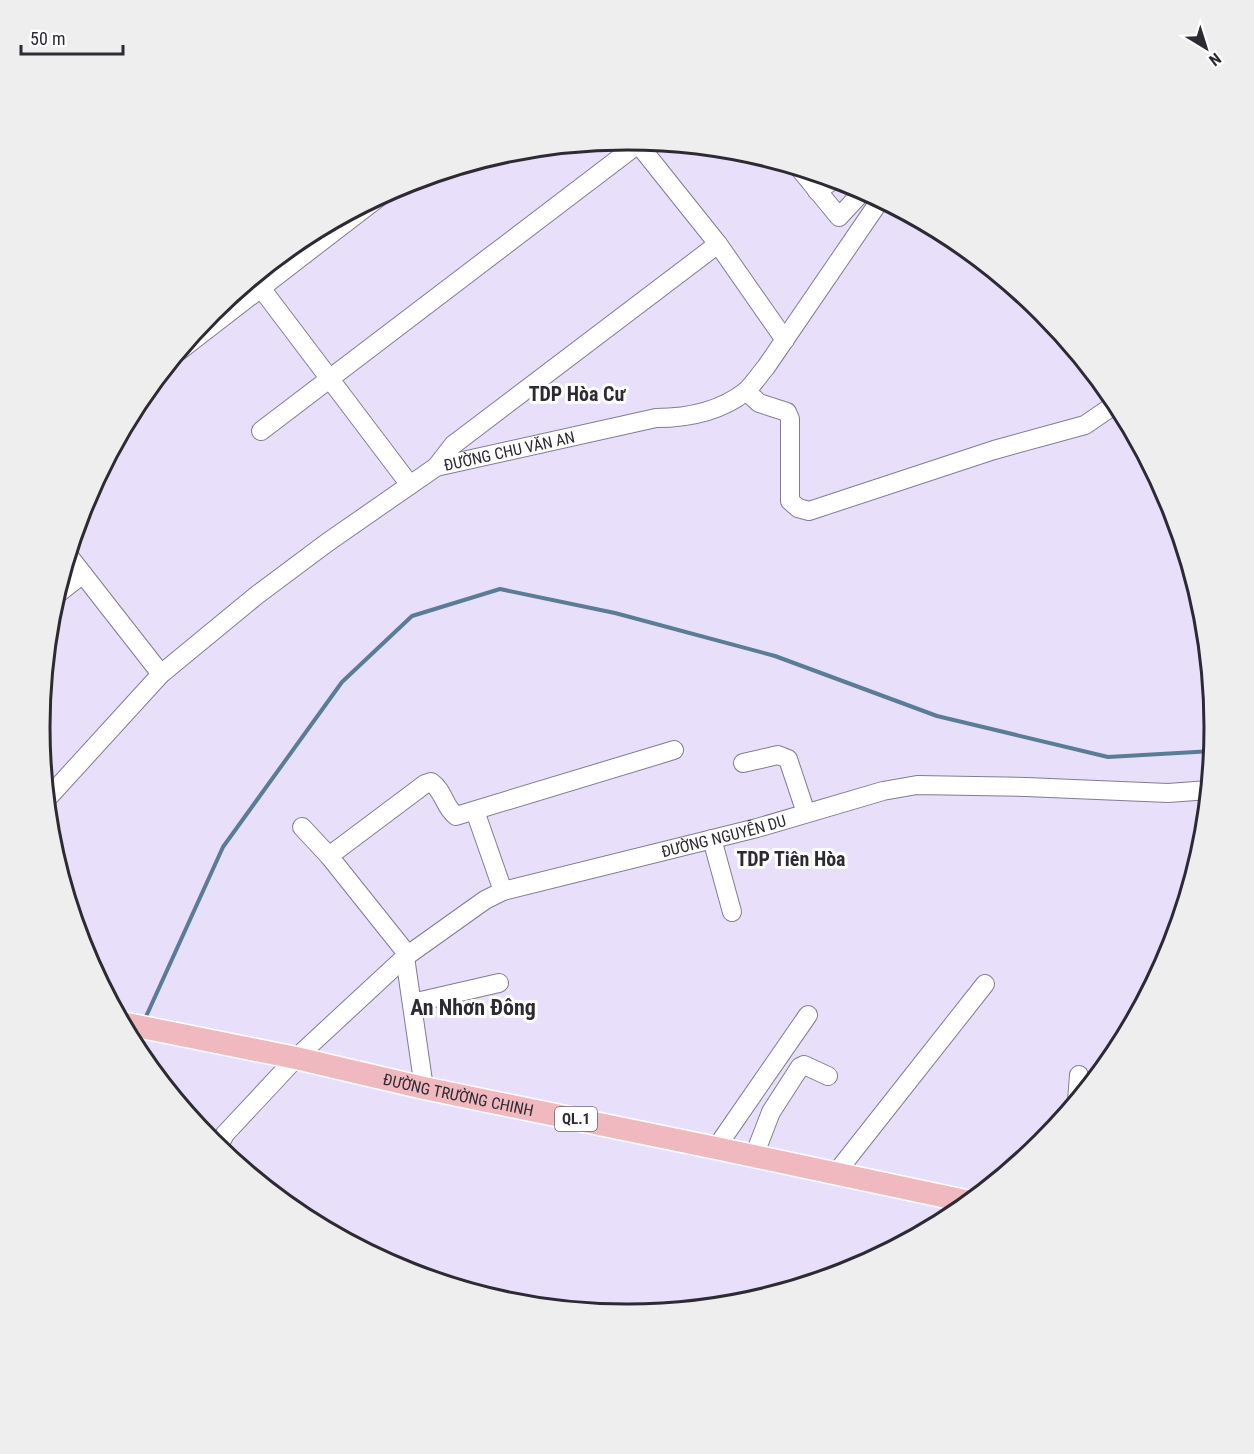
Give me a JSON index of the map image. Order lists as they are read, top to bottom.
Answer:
{
  "streets": {
    "main road": ["ĐƯỜNG TRƯỜNG CHINH", "QL.1"],
    "street": ["ĐƯỜNG CHU VĂN AN", "ĐƯỜNG NGUYỄN DU"]
  },
  "crossings": [
    ["ĐƯỜNG NGUYỄN DU", "ĐƯỜNG TRƯỜNG CHINH"]
  ],
  "districts": ["TDP Hòa Cư", "TDP Tiên Hòa", "An Nhơn Đông"],
  "scale_bar": "50 m",
  "north": "bottom right"
}
